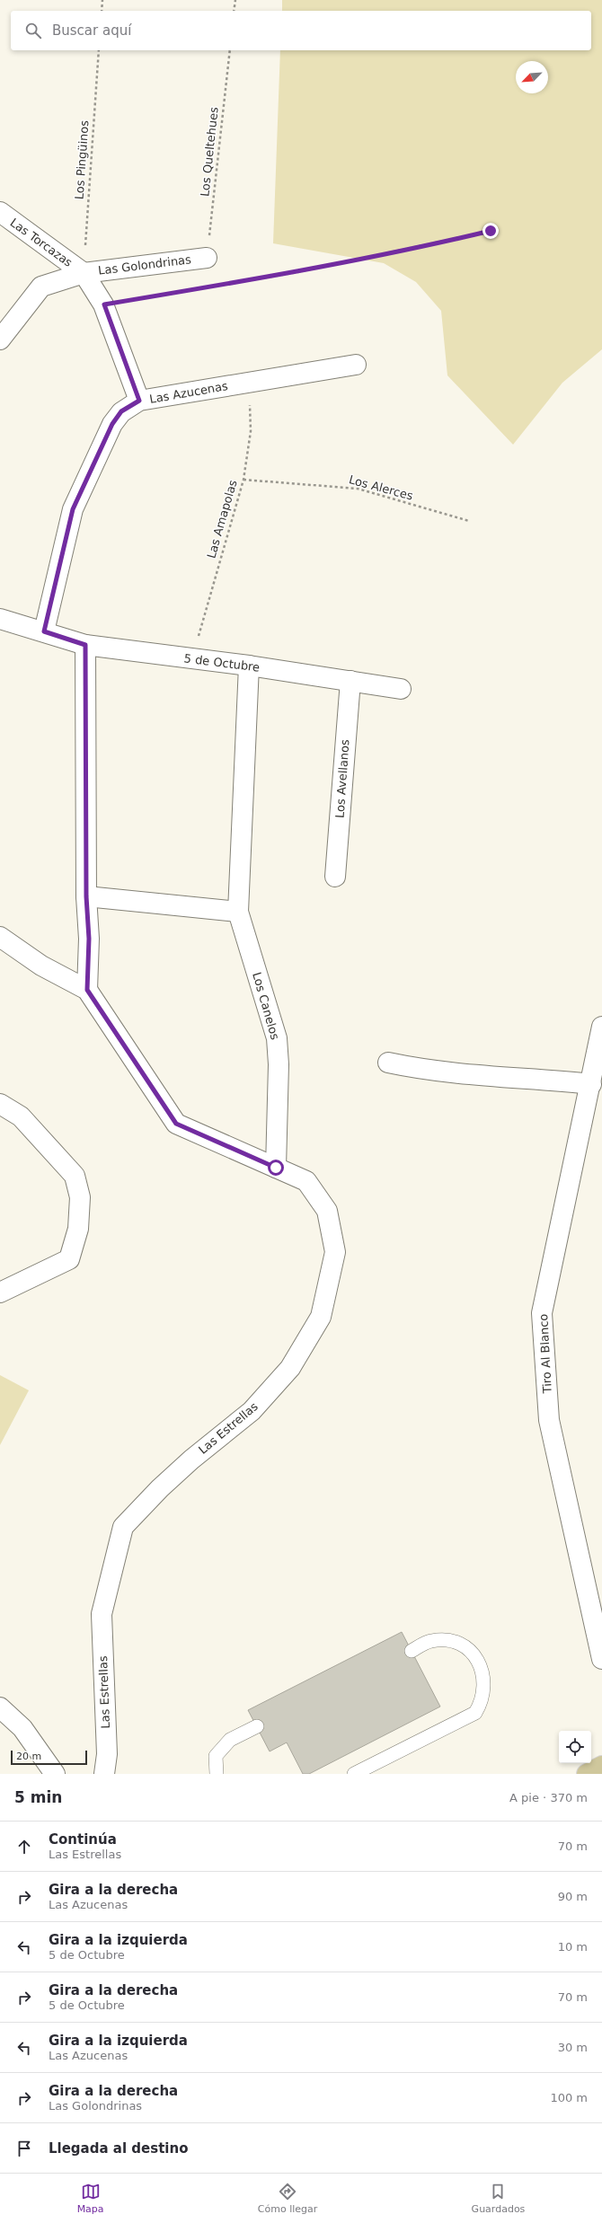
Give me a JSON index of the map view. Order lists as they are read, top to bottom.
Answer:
{
  "streets": {
    "street": [
      "Las Torcazas",
      "Las Golondrinas",
      "Las Azucenas",
      "5 de Octubre",
      "Los Avellanos",
      "Los Canelos",
      "Tiro Al Blanco",
      "Las Estrellas"
    ],
    "path": [
      "Los Queltehues",
      "Los Pingüinos",
      "Los Alerces",
      "Las Amapolas"
    ]
  },
  "crossings": [
    ["Los Queltehues", "Las Golondrinas"],
    ["Los Pingüinos", "Las Torcazas"],
    ["Los Pingüinos", "Las Golondrinas"],
    ["Los Pingüinos", "Las Azucenas"],
    ["Las Torcazas", "Las Golondrinas"],
    ["Las Torcazas", "Las Azucenas"],
    ["Las Golondrinas", "Las Azucenas"],
    ["Las Azucenas", "Las Amapolas"],
    ["Los Alerces", "Las Amapolas"],
    ["Las Amapolas", "5 de Octubre"],
    ["5 de Octubre", "Los Avellanos"],
    ["5 de Octubre", "Los Canelos"],
    ["Los Canelos", "Las Estrellas"]
  ],
  "scale_bar": "20 m",
  "north": "bottom left",
  "page": {
    "search": "Buscar aquí",
    "scale": "20 m",
    "heading": ["5 min", "A pie · 370 m"],
    "list": [
      ["Continúa", "Las Estrellas", "70 m"],
      ["Gira a la derecha", "Las Azucenas", "90 m"],
      ["Gira a la izquierda", "5 de Octubre", "10 m"],
      ["Gira a la derecha", "5 de Octubre", "70 m"],
      ["Gira a la izquierda", "Las Azucenas", "30 m"],
      ["Gira a la derecha", "Las Golondrinas", "100 m"],
      "Llegada al destino"
    ],
    "nav": ["Mapa", "Cómo llegar", "Guardados"]
  }
}
